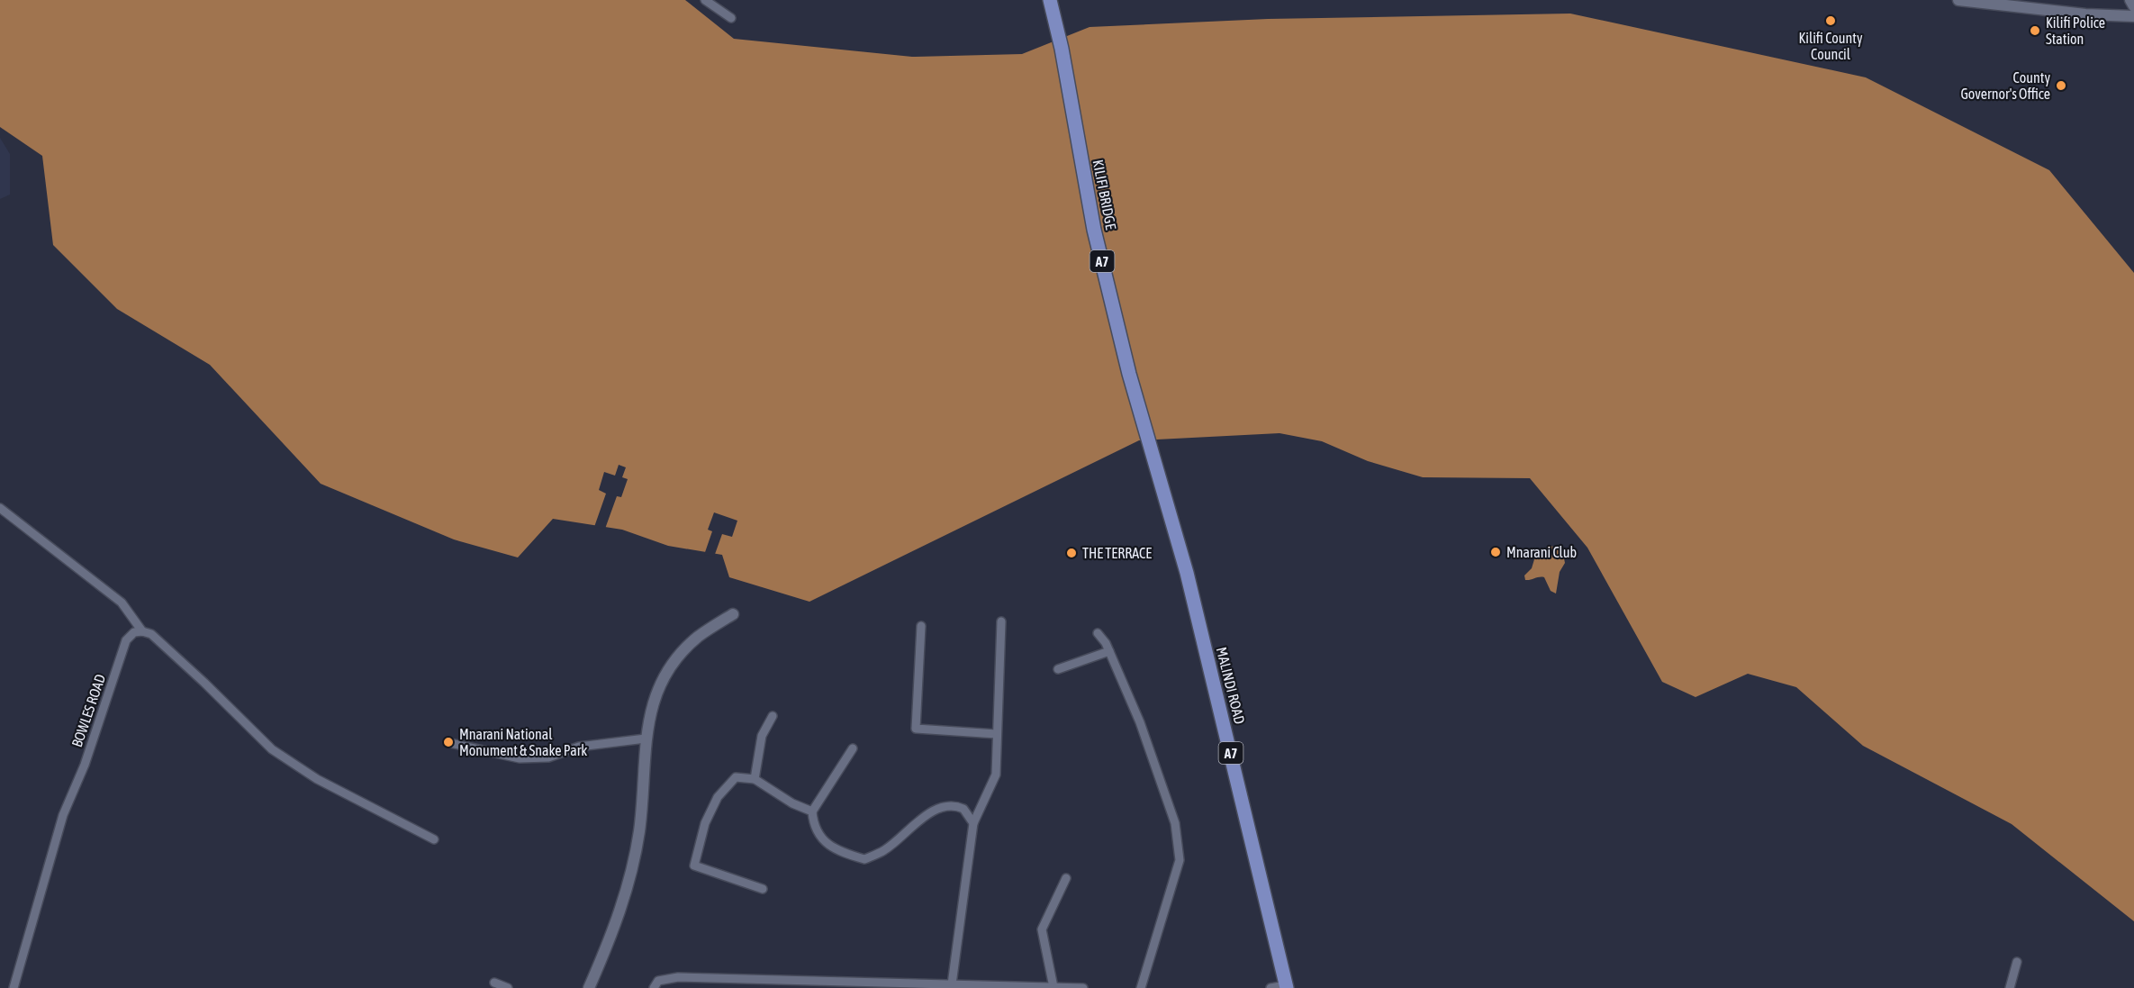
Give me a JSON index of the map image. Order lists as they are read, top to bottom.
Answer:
{
  "streets": {
    "highway": ["KILIFI BRIDGE", "A7", "MALINDI ROAD"],
    "street": ["BOWLES ROAD"]
  },
  "crossings": [
    ["KILIFI BRIDGE", "MALINDI ROAD"]
  ],
  "places": [
    "Kilifi County Council",
    "Kilifi Police Station",
    "County Governor's Office",
    "Mnarani Club",
    "THE TERRACE",
    "Mnarani National Monument & Snake Park"
  ]
}
